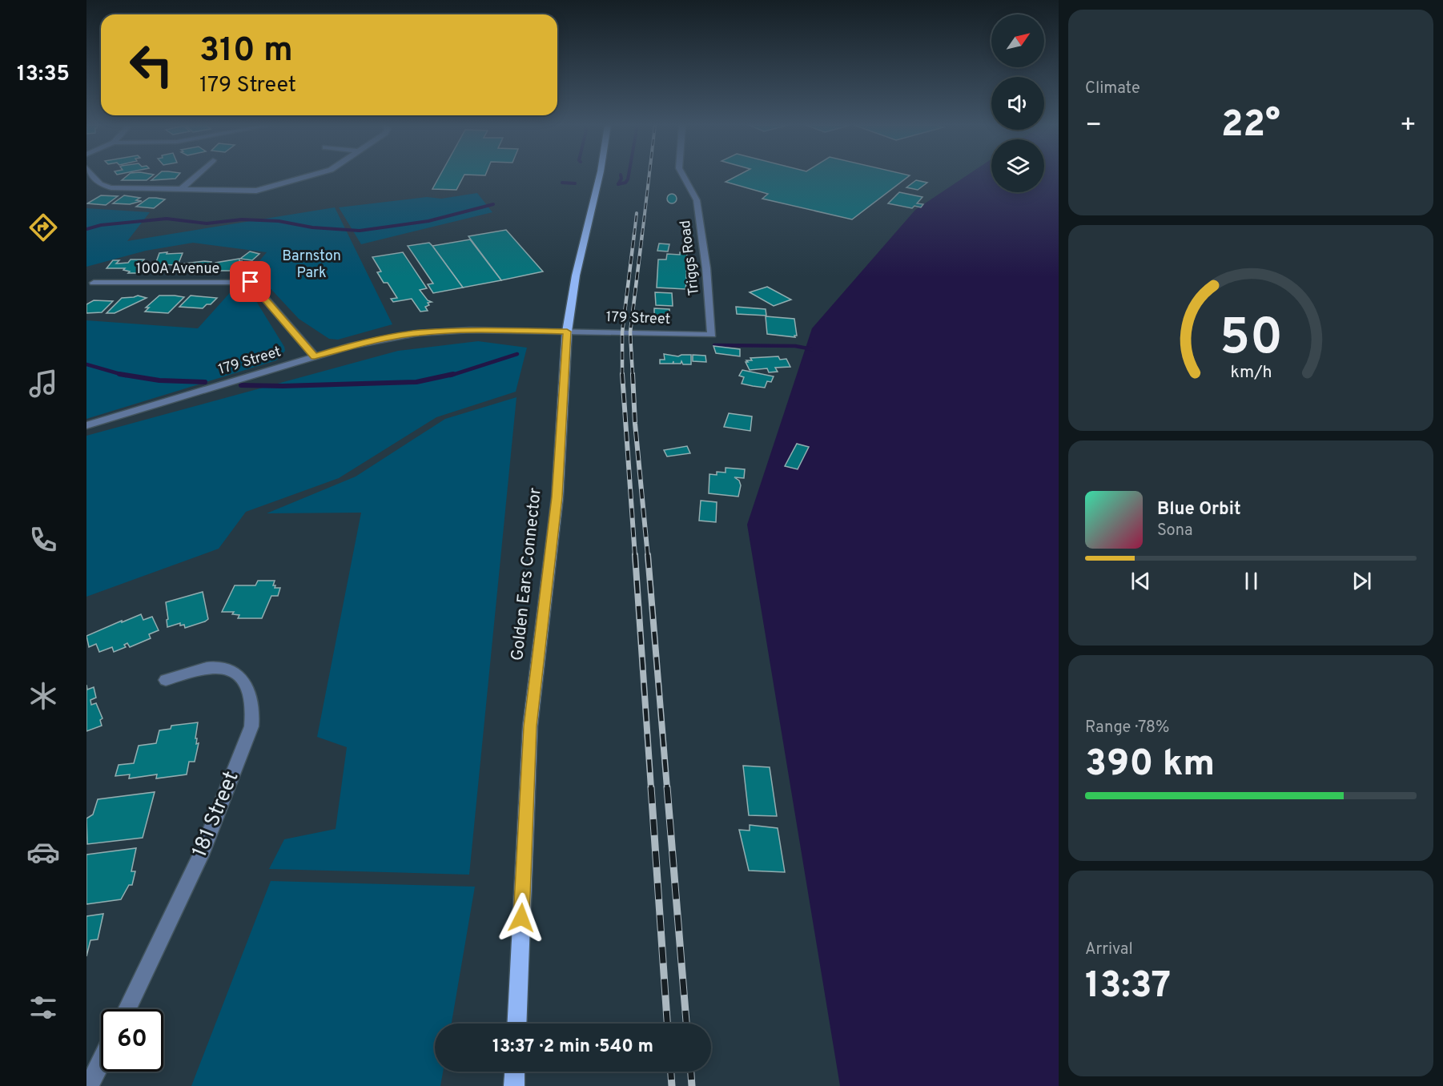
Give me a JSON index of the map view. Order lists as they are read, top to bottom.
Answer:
{
  "streets": {
    "main road": ["Golden Ears Connector"],
    "street": [
      "Triggs Road",
      "100A Avenue",
      "179 Street",
      "181 Street"
    ]
  },
  "crossings": [
    ["Triggs Road", "179 Street"],
    ["100A Avenue", "179 Street"],
    ["179 Street", "Golden Ears Connector"]
  ],
  "parks": ["Barnston Park"],
  "north": "top right",
  "page": {
    "tabs": "13:35",
    "tile": [
      "Climate",
      ["Range · 78%", "390 km"],
      ["Arrival", "13:37"]
    ],
    "turn": ["310 m", "179 Street"],
    "heat": ["−", "22°", "+"],
    "song": ["Blue Orbit", "Sona"],
    "limit": "60",
    "trip": "13:37 · 2 min · 540 m",
    "gauge": ["50", "km/h"]
  }
}
